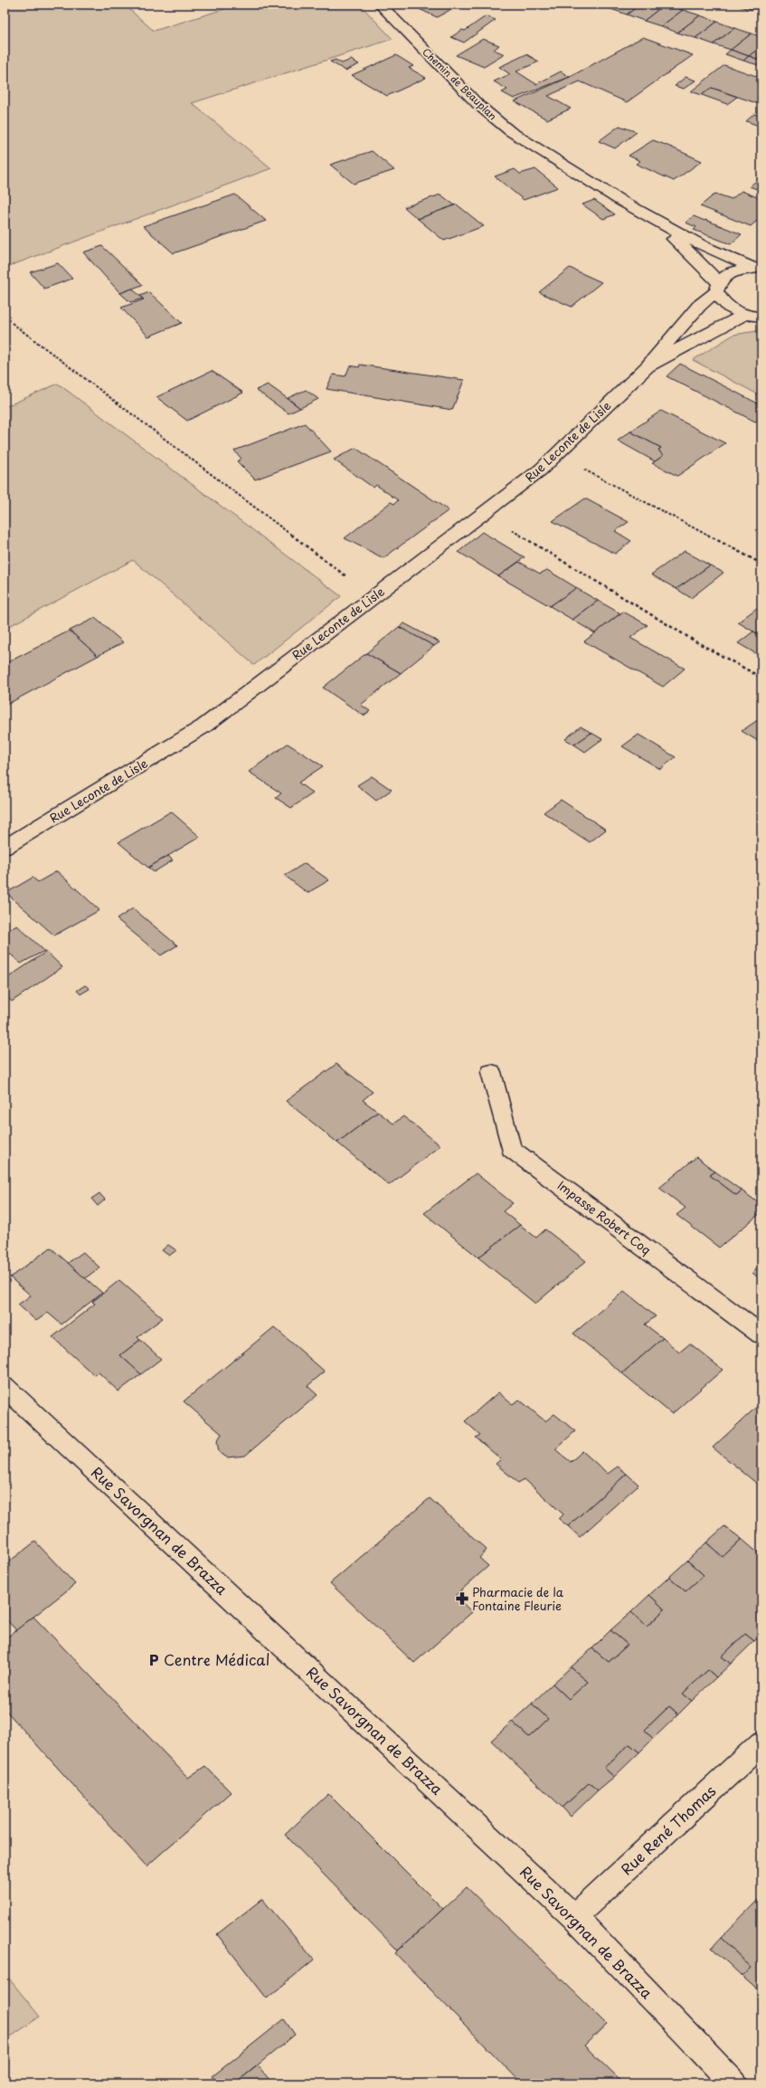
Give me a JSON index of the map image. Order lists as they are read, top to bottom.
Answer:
{
  "streets": {
    "street": [
      "Chemin de Beauplan",
      "Rue Leconte de Lisle",
      "Impasse Robert Coq",
      "Rue Savorgnan de Brazza",
      "Rue René Thomas"
    ]
  },
  "crossings": [
    ["Chemin de Beauplan", "Rue Leconte de Lisle"],
    ["Rue Savorgnan de Brazza", "Rue René Thomas"]
  ],
  "places": {
    "pharmacy": ["Pharmacie de la Fontaine Fleurie"],
    "parking": ["Centre Médical"]
  }
}
